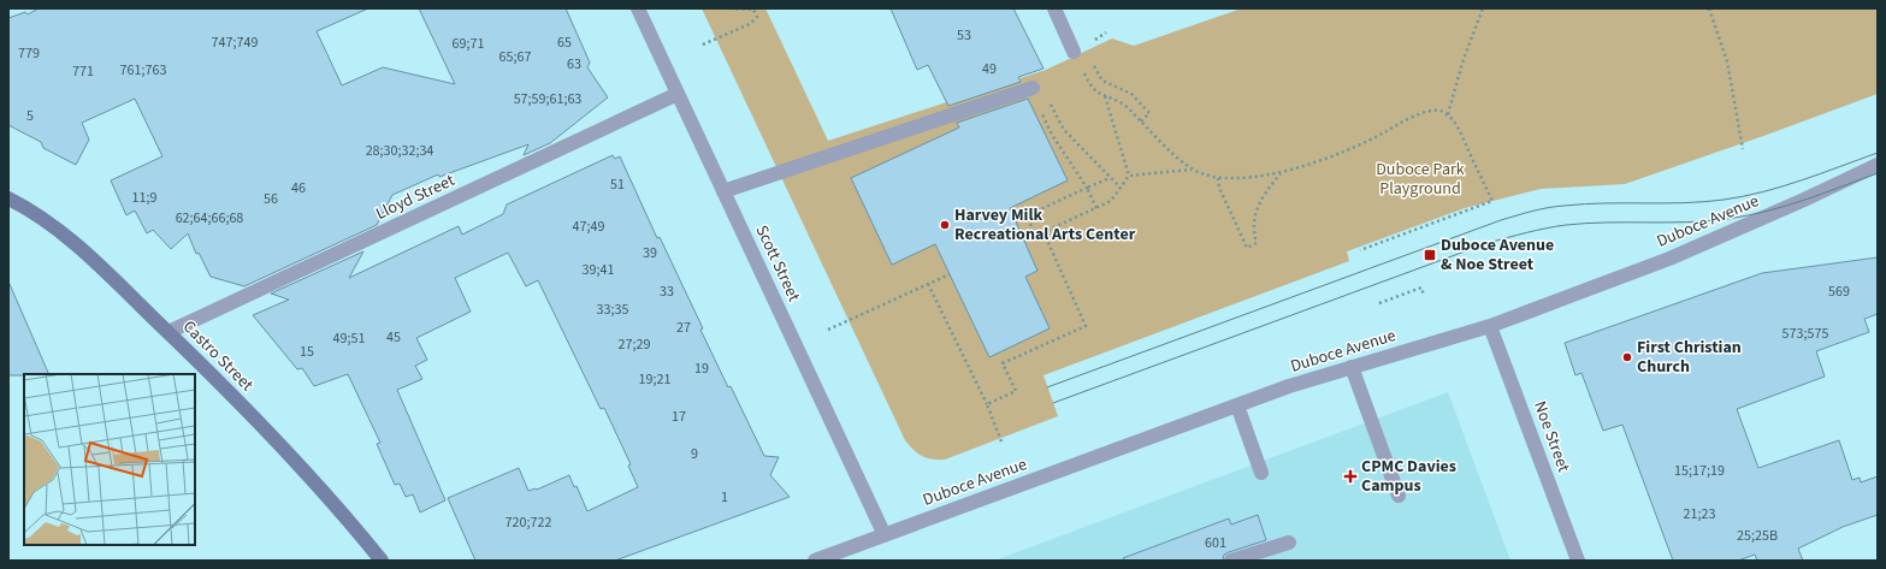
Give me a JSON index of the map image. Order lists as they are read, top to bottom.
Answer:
{
  "streets": {
    "main road": ["Castro Street"],
    "street": [
      "Lloyd Street",
      "Duboce Avenue",
      "Scott Street",
      "Noe Street"
    ]
  },
  "crossings": [
    ["Lloyd Street", "Scott Street"],
    ["Lloyd Street", "Castro Street"],
    ["Duboce Avenue", "Scott Street"],
    ["Duboce Avenue", "Noe Street"]
  ],
  "parks": ["Duboce Park Playground"],
  "places": {
    "other": ["Harvey Milk Recreational Arts Center", "First Christian Church"],
    "transit": ["Duboce Avenue & Noe Street"],
    "health": ["CPMC Davies Campus"]
  },
  "house_numbers": [
    "53",
    "747;749",
    "65",
    "69;71",
    "779",
    "65;67",
    "63",
    "49",
    "761;763",
    "771",
    "57;59;61;63",
    "5",
    "28;30;32;34",
    "51",
    "46",
    "11;9",
    "56",
    "62;64;66;68",
    "47;49",
    "39",
    "39;41",
    "33",
    "569",
    "33;35",
    "27",
    "573;575",
    "45",
    "49;51",
    "27;29",
    "15",
    "19",
    "19;21",
    "17",
    "9",
    "15;17;19",
    "1",
    "21;23",
    "720;722",
    "25;25B",
    "601"
  ]
}
